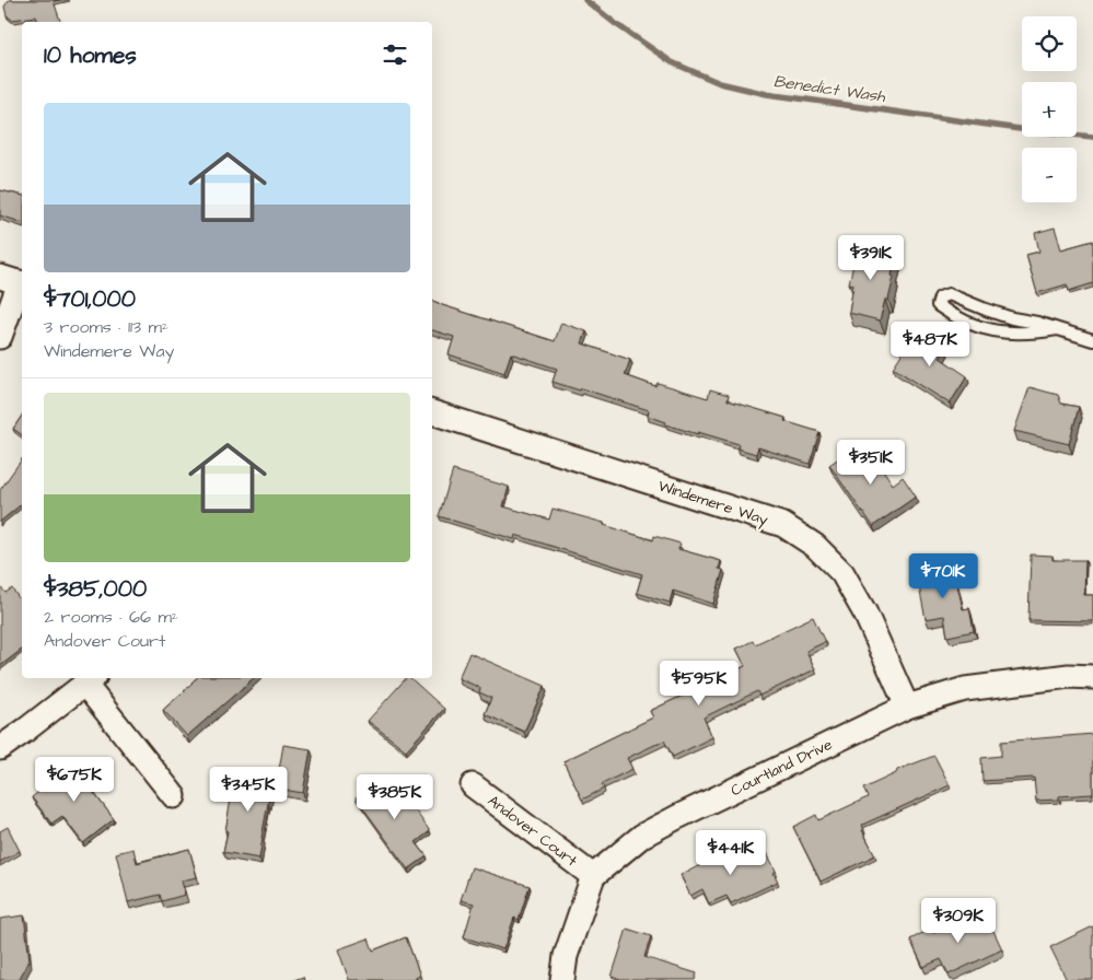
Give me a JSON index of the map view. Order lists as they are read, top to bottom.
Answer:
{
  "streets": {
    "street": ["Windemere Way", "Courtland Drive", "Andover Court"]
  },
  "crossings": [
    ["Windemere Way", "Courtland Drive"],
    ["Courtland Drive", "Andover Court"]
  ],
  "water": ["Benedict Wash"],
  "page": {
    "map_buttons": ["+", "−"],
    "heading": "10 homes",
    "list": [
      {
        "name": "$701,000",
        "note": "3 rooms · 113 m² · Windemere Way"
      },
      {
        "name": "$385,000",
        "note": "2 rooms · 66 m² · Andover Court"
      }
    ],
    "price": [
      "$391K",
      "$487K",
      "$351K",
      "$701K",
      "$595K",
      "$675K",
      "$345K",
      "$385K",
      "$441K",
      "$309K"
    ]
  }
}
